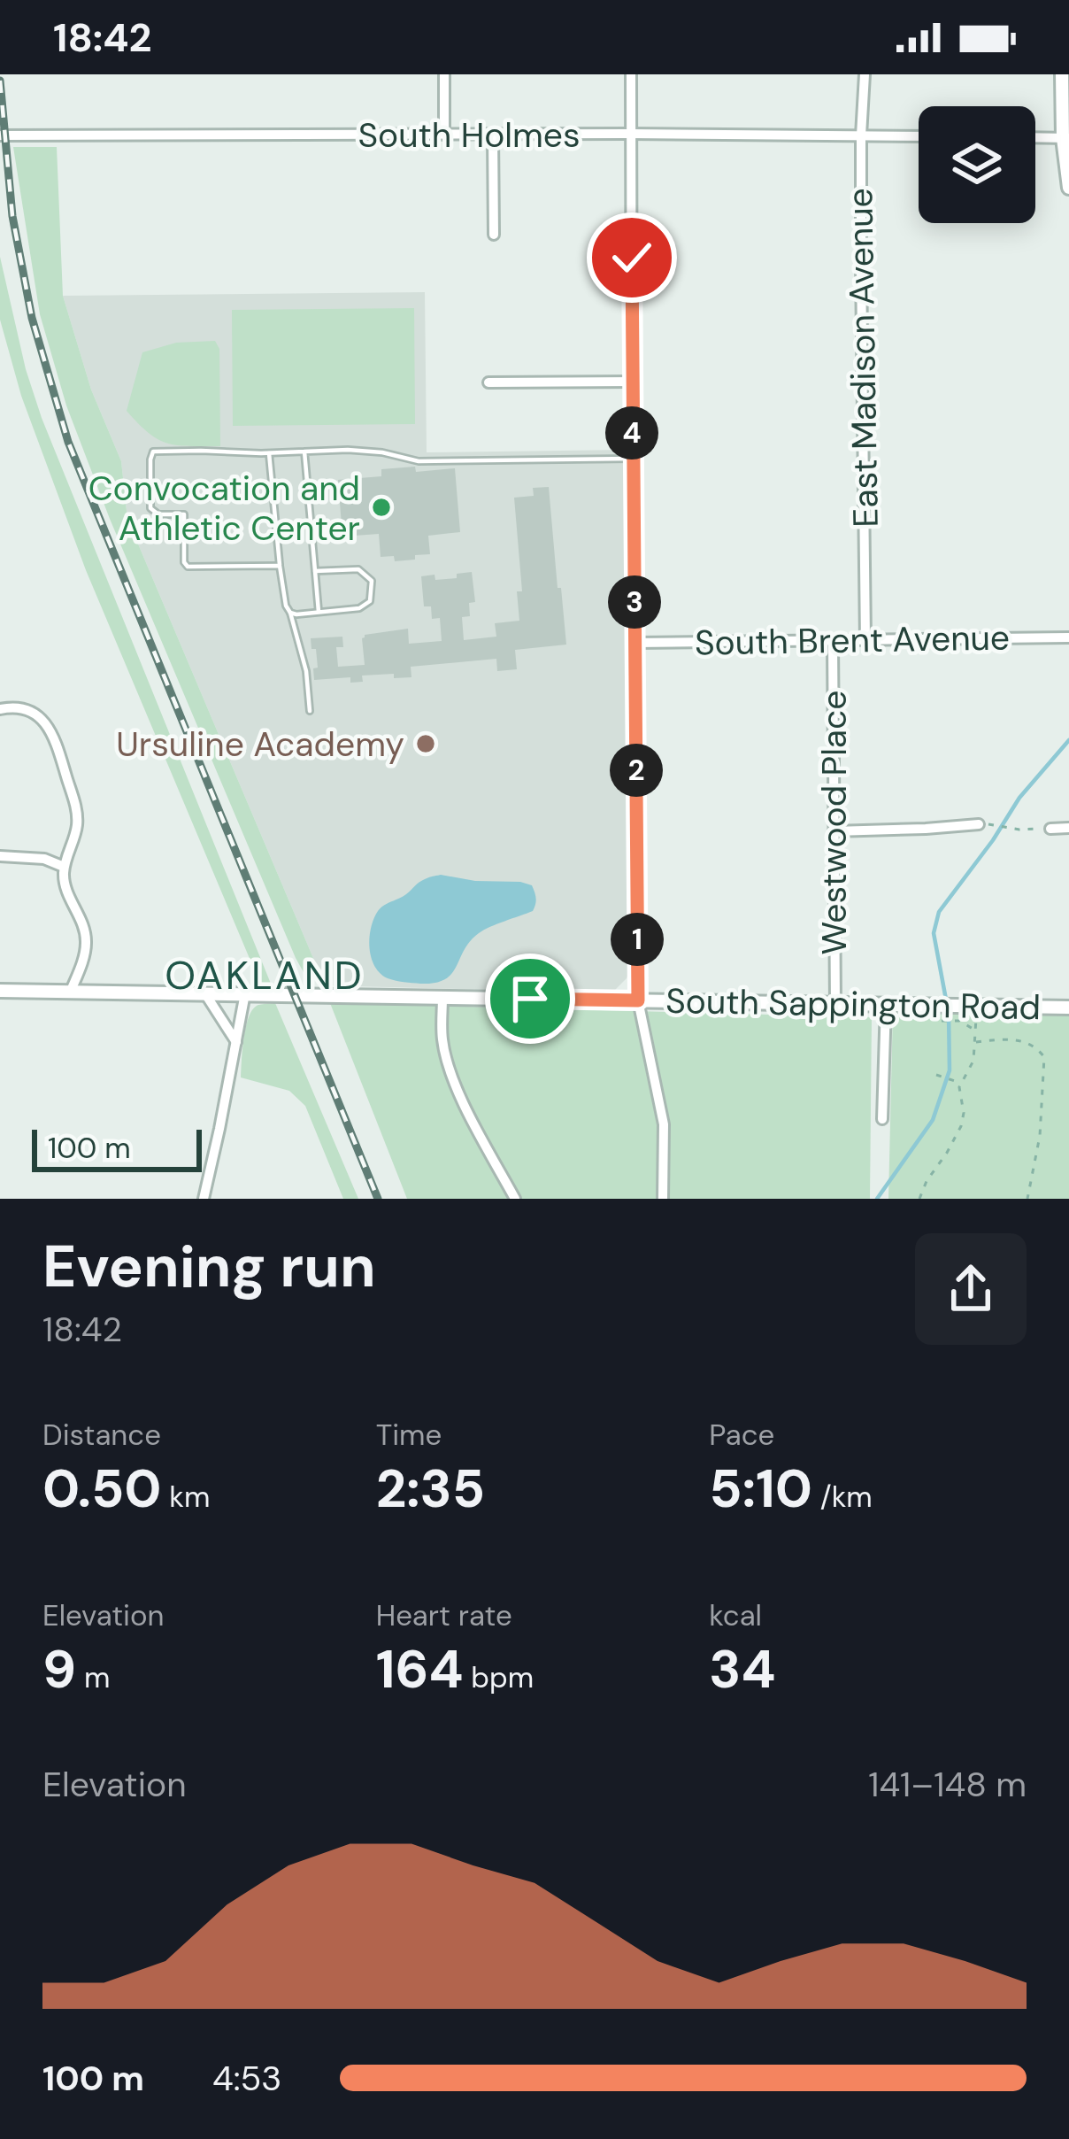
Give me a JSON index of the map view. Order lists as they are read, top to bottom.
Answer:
{
  "streets": {
    "street": [
      "South Holmes",
      "East Madison Avenue",
      "South Brent Avenue",
      "Westwood Place",
      "South Sappington Road"
    ]
  },
  "crossings": [
    ["South Holmes", "East Madison Avenue"],
    ["East Madison Avenue", "South Brent Avenue"],
    ["South Brent Avenue", "Westwood Place"],
    ["Westwood Place", "South Sappington Road"]
  ],
  "districts": ["OAKLAND"],
  "places": ["Convocation and Athletic Center", "Ursuline Academy"],
  "scale_bar": "100 m",
  "page": {
    "status": "18:42",
    "pins": [
      "4",
      "3",
      "2",
      "1"
    ],
    "scale": "100 m",
    "heading": ["Evening run", "18:42"],
    "stats": [
      ["Distance", "0.50 km"],
      ["Time", "2:35"],
      ["Pace", "5:10 /km"],
      ["Elevation", "9 m"],
      ["Heart rate", "164 bpm"],
      ["kcal", "34"]
    ],
    "chart": ["Elevation", "141–148 m"],
    "list": [
      {
        "name": "100 m",
        "note": "4:53"
      }
    ]
  }
}
